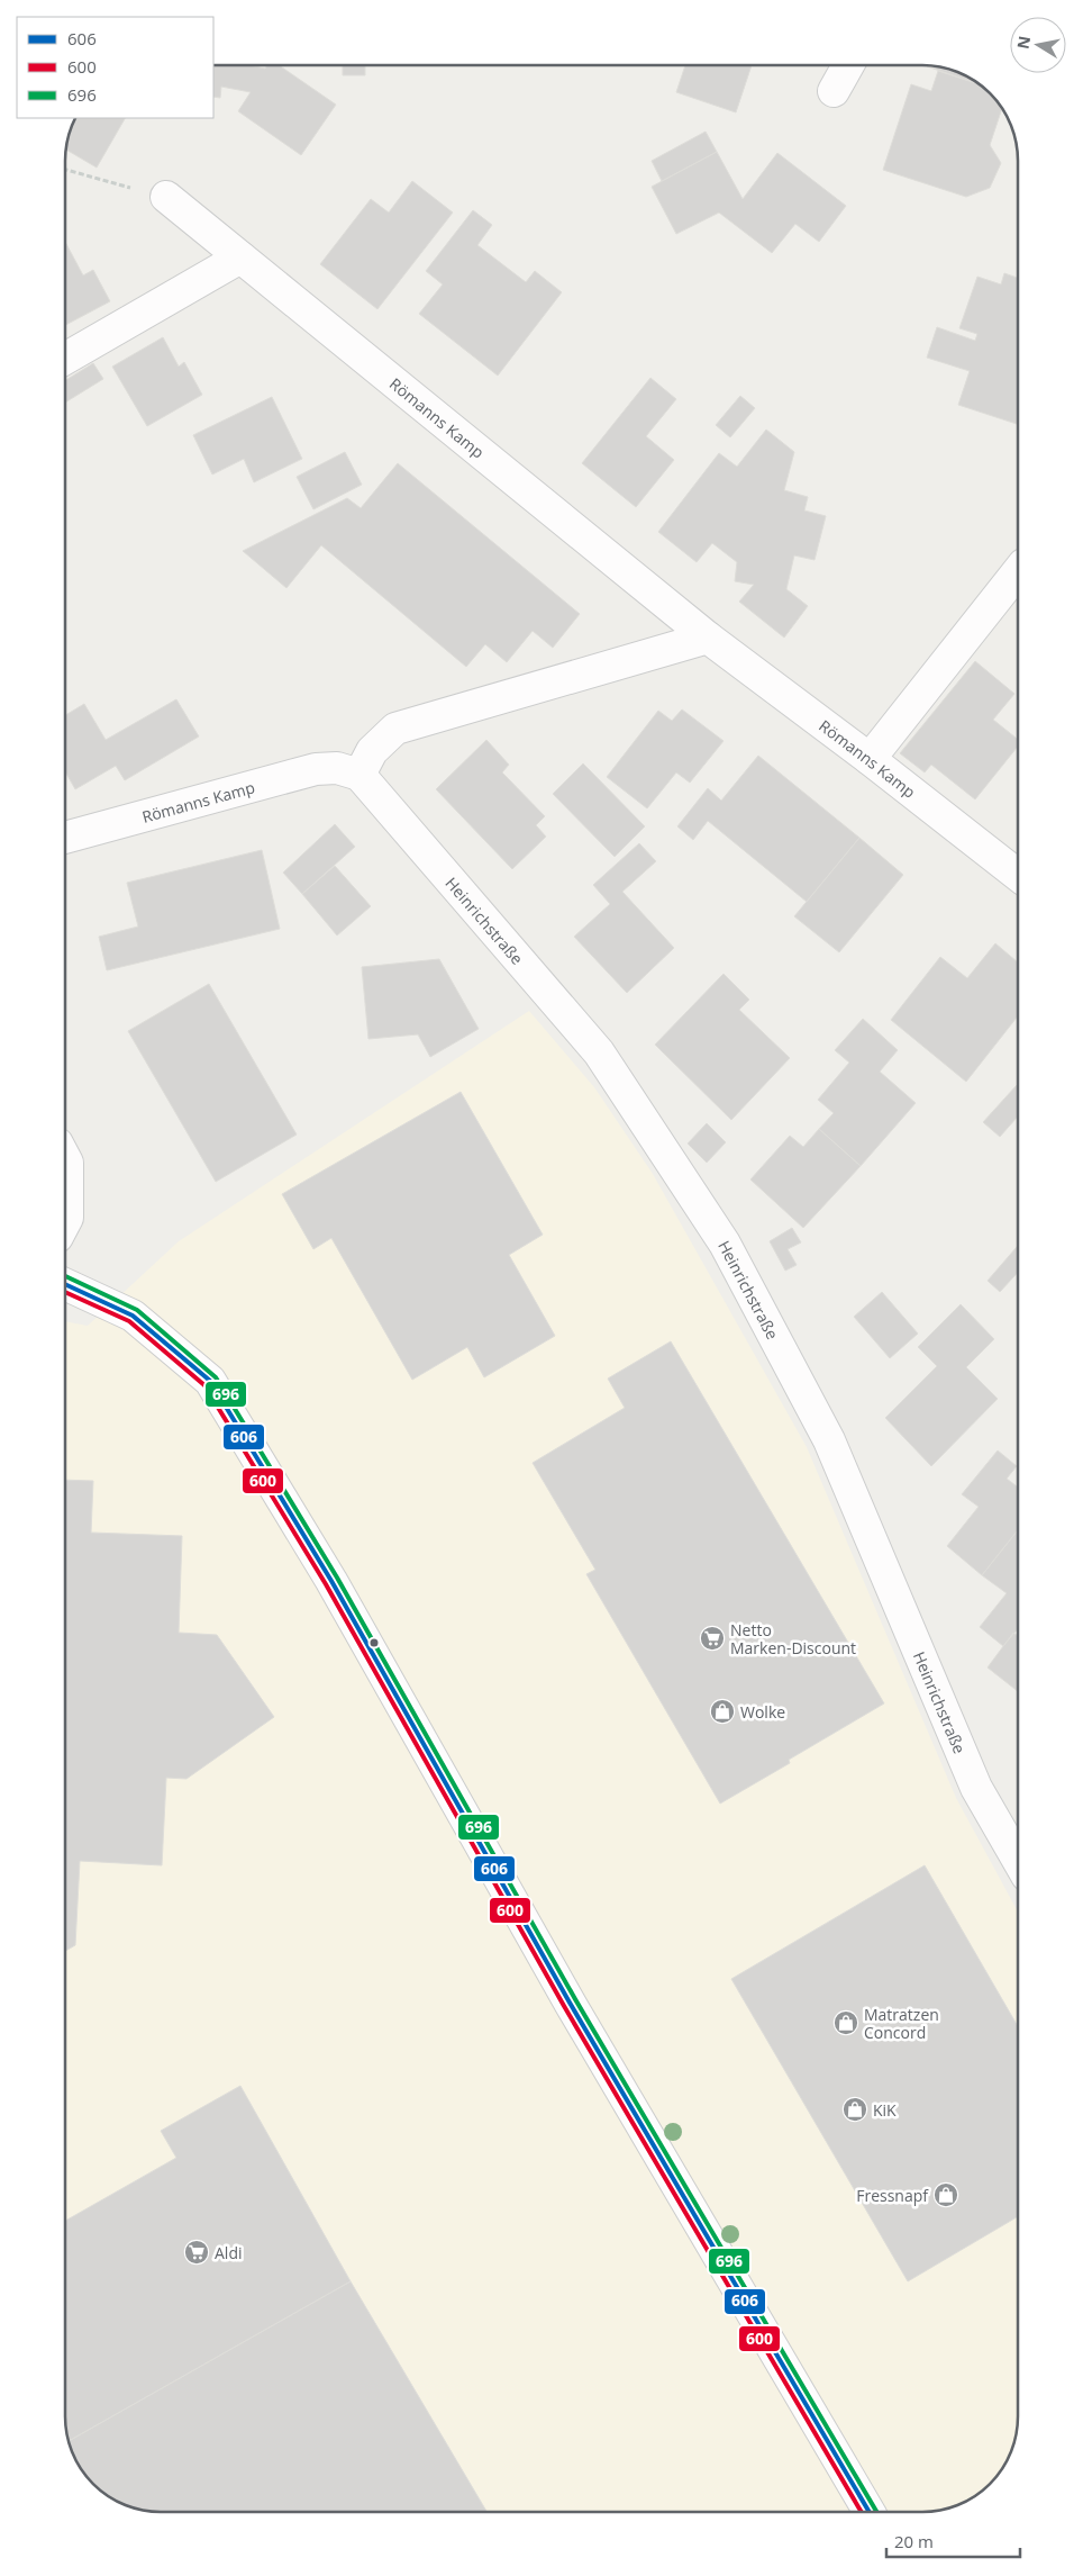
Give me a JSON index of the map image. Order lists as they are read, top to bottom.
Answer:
{
  "streets": {
    "street": ["Römanns Kamp", "Heinrichstraße"]
  },
  "crossings": [
    ["Römanns Kamp", "Heinrichstraße"]
  ],
  "places": {
    "supermarket": ["Netto Marken-Discount", "Aldi"],
    "shop": [
      "Wolke",
      "Matratzen Concord",
      "KiK",
      "Fressnapf"
    ]
  },
  "lines": ["transit line 696", "transit line 606", "transit line 600"],
  "legend": ["606", "600", "696"],
  "scale_bar": "20 m",
  "north": "left"
}
